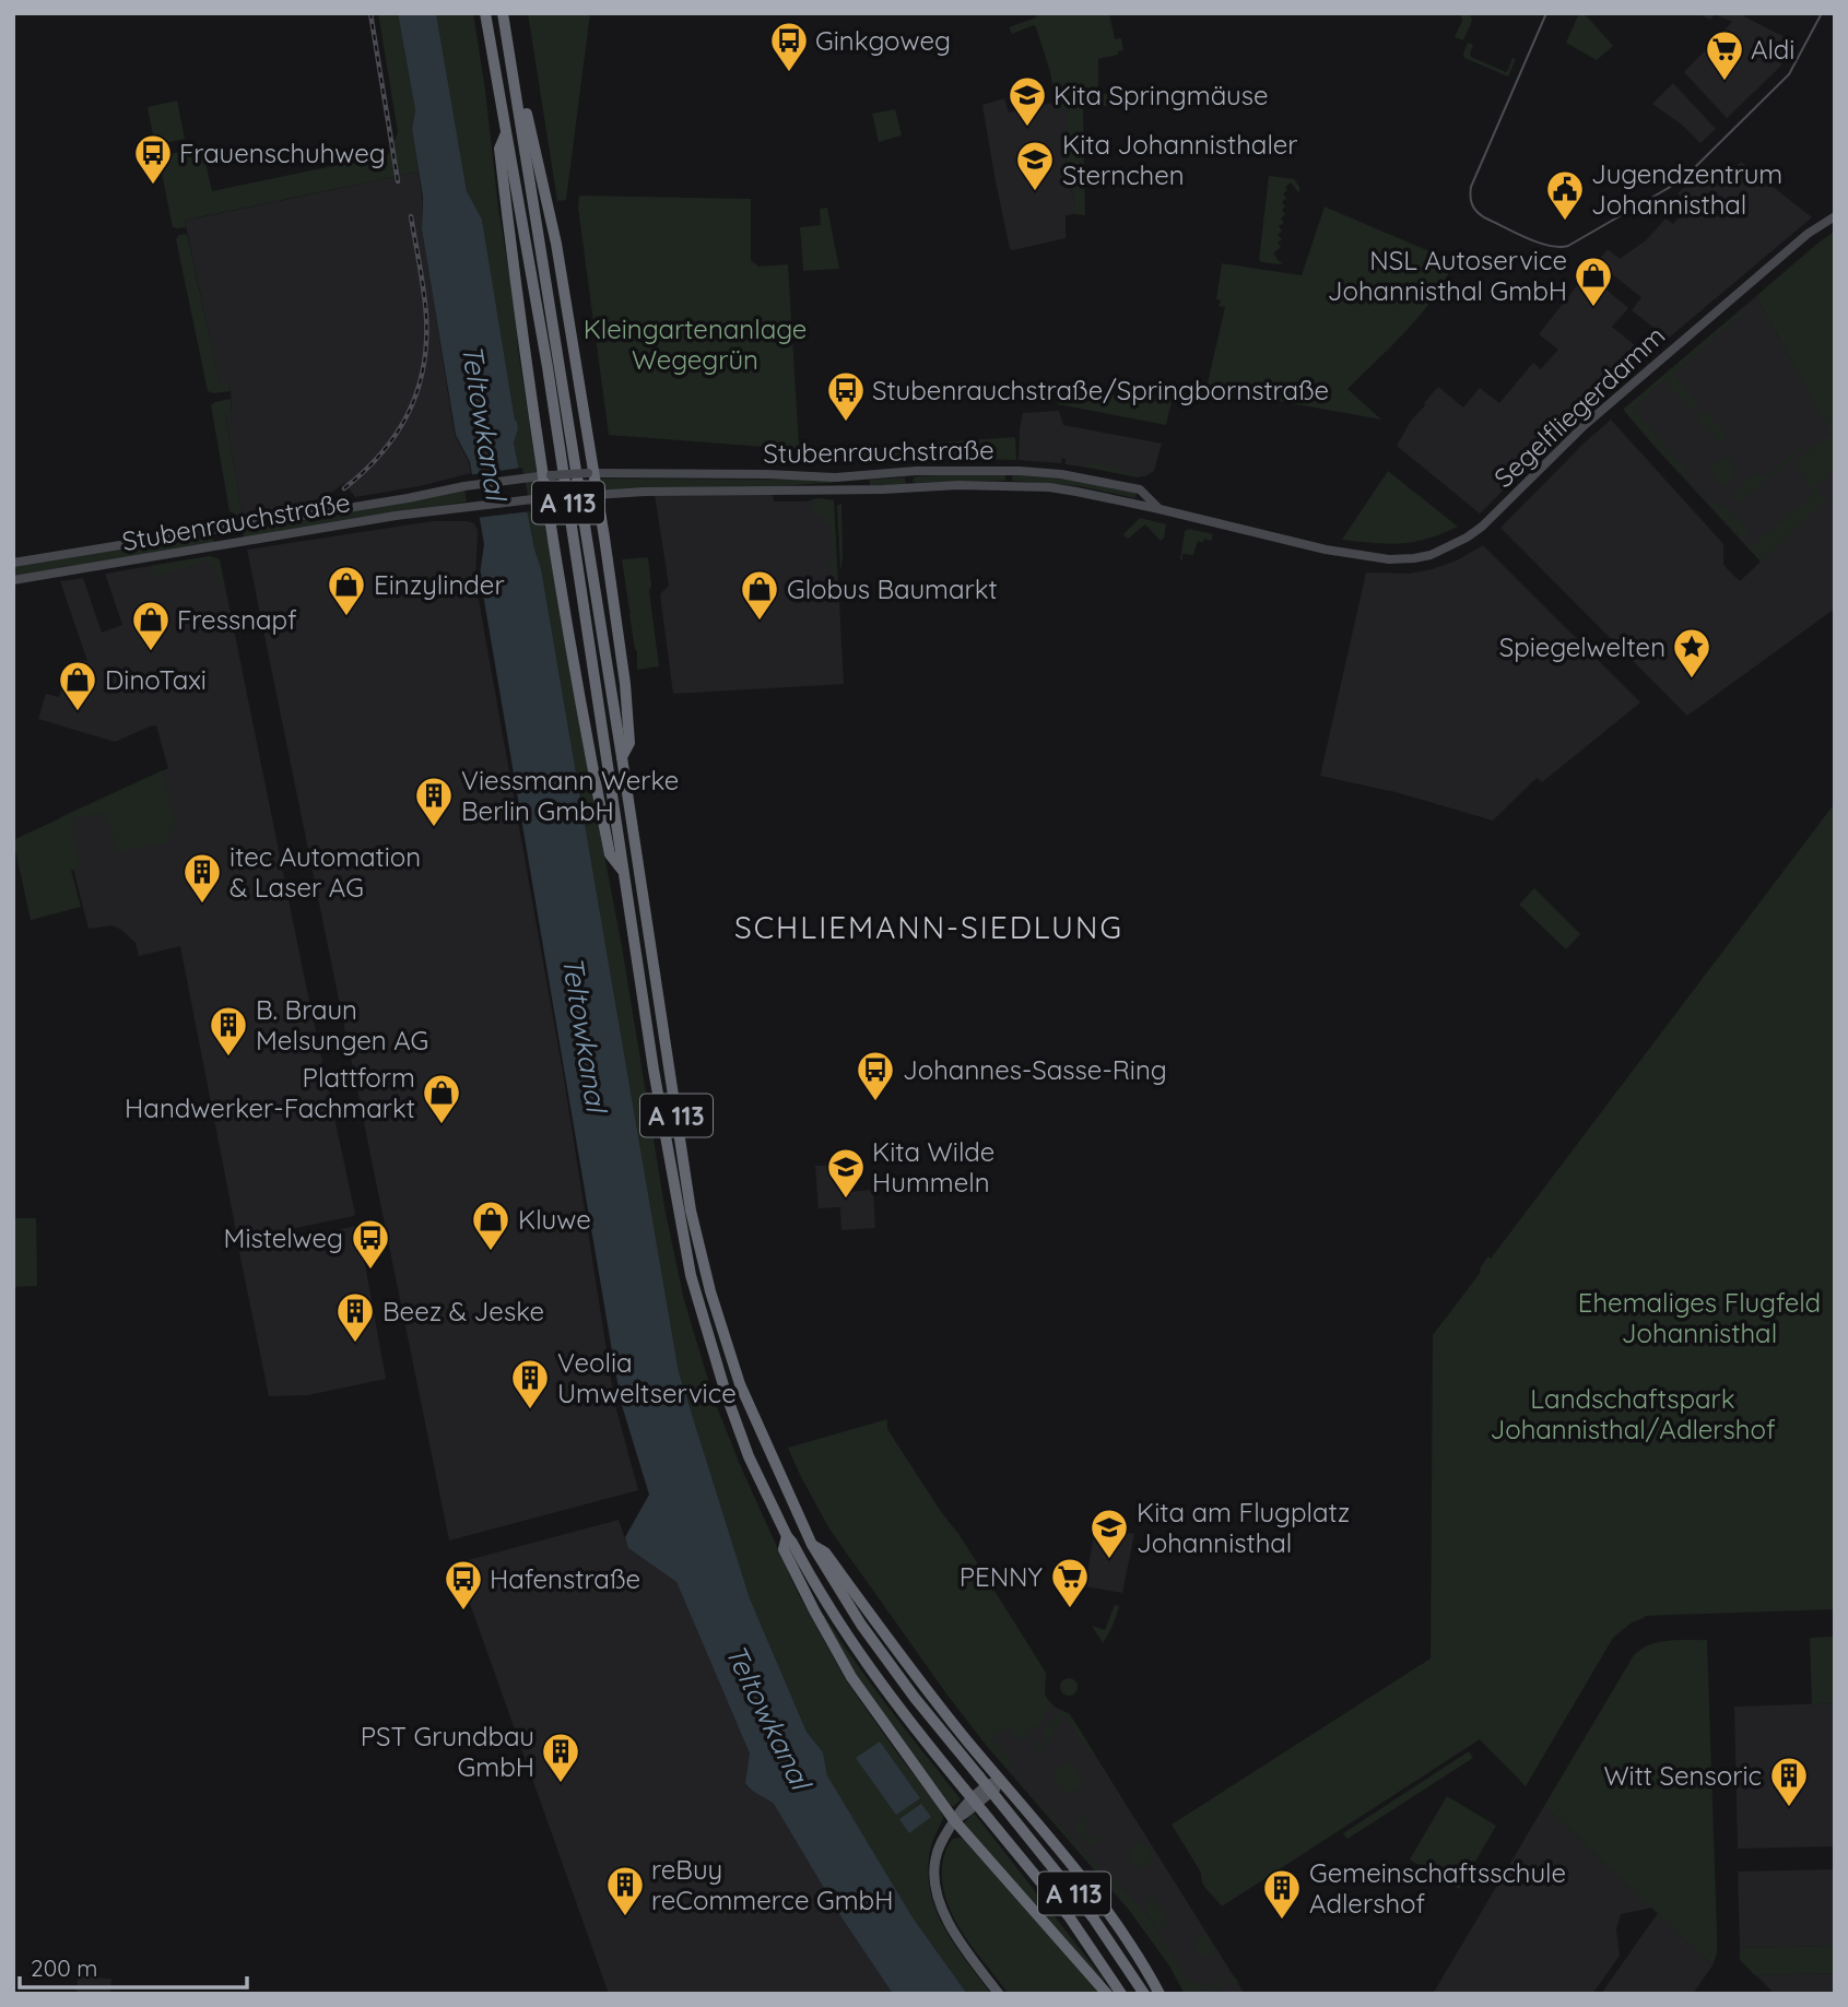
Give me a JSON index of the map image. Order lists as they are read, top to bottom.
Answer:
{
  "streets": {
    "highway": ["A 113"],
    "main road": ["Segelfliegerdamm", "Stubenrauchstraße"]
  },
  "crossings": [
    ["Segelfliegerdamm", "Stubenrauchstraße"]
  ],
  "districts": ["SCHLIEMANN-SIEDLUNG"],
  "water": ["Teltowkanal"],
  "parks": ["Kleingartenanlage Wegegrün", "Ehemaliges Flugfeld Johannisthal", "Landschaftspark Johannisthal/Adlershof"],
  "places": {
    "bus stop": [
      "Ginkgoweg",
      "Frauenschuhweg",
      "Stubenrauchstraße/Springbornstraße",
      "Johannes-Sasse-Ring",
      "Mistelweg",
      "Hafenstraße"
    ],
    "supermarket": ["Aldi", "PENNY"],
    "school or university": [
      "Kita Springmäuse",
      "Kita Johannisthaler Sternchen",
      "Kita Wilde Hummeln",
      "Kita am Flugplatz Johannisthal"
    ],
    "public building": ["Jugendzentrum Johannisthal"],
    "shop": [
      "NSL Autoservice Johannisthal GmbH",
      "Einzylinder",
      "Globus Baumarkt",
      "Fressnapf",
      "DinoTaxi",
      "Plattform Handwerker-Fachmarkt",
      "Kluwe"
    ],
    "place": ["Spiegelwelten"],
    "building": [
      "Viessmann Werke Berlin GmbH",
      "itec Automation & Laser AG",
      "B. Braun Melsungen AG",
      "Beez & Jeske",
      "Veolia Umweltservice",
      "PST Grundbau GmbH",
      "Witt Sensoric",
      "reBuy reCommerce GmbH",
      "Gemeinschaftsschule Adlershof"
    ]
  },
  "scale_bar": "200 m"
}
